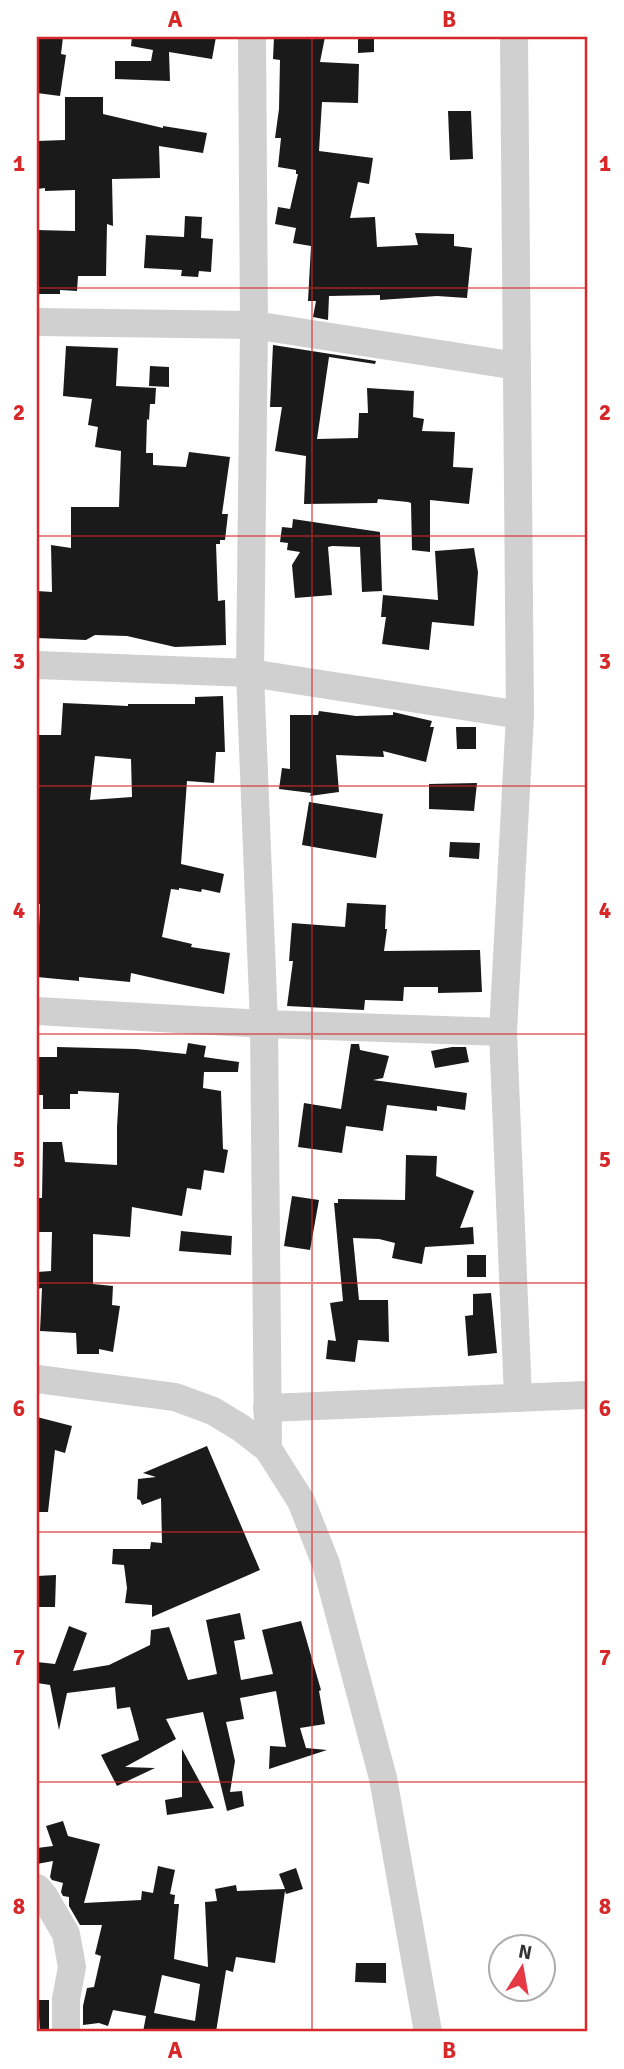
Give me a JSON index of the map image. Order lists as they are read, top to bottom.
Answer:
{
  "north": "top",
  "grid": {
    "columns": ["A", "B"],
    "rows": [
      "1",
      "2",
      "3",
      "4",
      "5",
      "6",
      "7",
      "8"
    ]
  }
}
